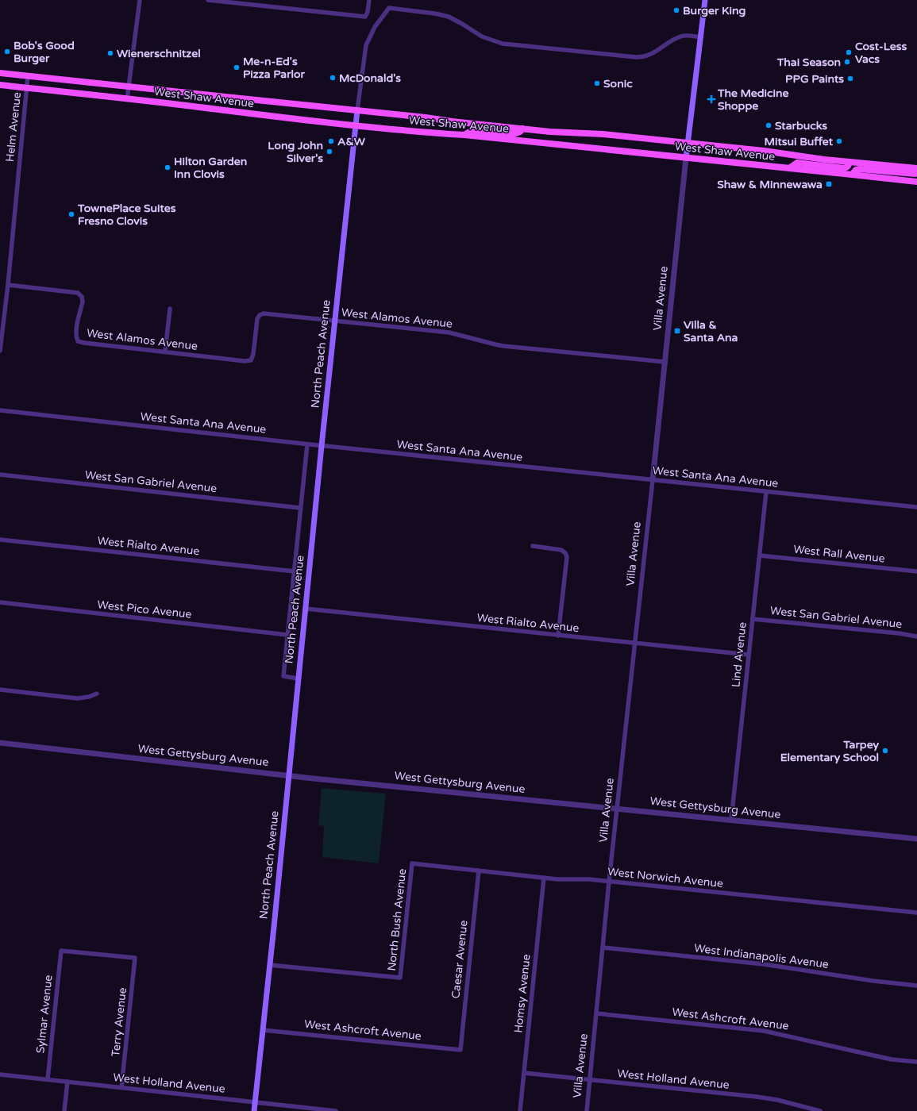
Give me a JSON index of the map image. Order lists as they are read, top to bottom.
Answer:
{
  "streets": {
    "main road": ["West Shaw Avenue", "Villa Avenue", "North Peach Avenue"],
    "street": [
      "Helm Avenue",
      "West Alamos Avenue",
      "West Santa Ana Avenue",
      "West San Gabriel Avenue",
      "West Rialto Avenue",
      "West Rall Avenue",
      "West Pico Avenue",
      "Lind Avenue",
      "West Gettysburg Avenue",
      "West Norwich Avenue",
      "North Bush Avenue",
      "West Indianapolis Avenue",
      "Caesar Avenue",
      "Homsy Avenue",
      "Sylmar Avenue",
      "West Ashcroft Avenue",
      "Terry Avenue",
      "West Holland Avenue"
    ]
  },
  "crossings": [
    ["West Shaw Avenue", "Helm Avenue"],
    ["West Shaw Avenue", "Villa Avenue"],
    ["West Shaw Avenue", "North Peach Avenue"],
    ["Helm Avenue", "West Alamos Avenue"],
    ["Villa Avenue", "West Alamos Avenue"],
    ["Villa Avenue", "West Santa Ana Avenue"],
    ["Villa Avenue", "West Rialto Avenue"],
    ["Villa Avenue", "West Gettysburg Avenue"],
    ["Villa Avenue", "West Norwich Avenue"],
    ["Villa Avenue", "West Indianapolis Avenue"],
    ["Villa Avenue", "West Ashcroft Avenue"],
    ["Villa Avenue", "West Holland Avenue"],
    ["West Alamos Avenue", "North Peach Avenue"],
    ["North Peach Avenue", "West Santa Ana Avenue"],
    ["North Peach Avenue", "West Rialto Avenue"],
    ["North Peach Avenue", "West Gettysburg Avenue"],
    ["North Peach Avenue", "North Bush Avenue"],
    ["North Peach Avenue", "West Ashcroft Avenue"],
    ["North Peach Avenue", "West Holland Avenue"],
    ["West Santa Ana Avenue", "Lind Avenue"],
    ["West San Gabriel Avenue", "Lind Avenue"],
    ["West Rialto Avenue", "Lind Avenue"],
    ["West Rall Avenue", "Lind Avenue"],
    ["Lind Avenue", "West Gettysburg Avenue"],
    ["West Norwich Avenue", "North Bush Avenue"],
    ["West Norwich Avenue", "Caesar Avenue"],
    ["West Norwich Avenue", "Homsy Avenue"],
    ["Caesar Avenue", "West Ashcroft Avenue"],
    ["Homsy Avenue", "West Holland Avenue"],
    ["Sylmar Avenue", "Terry Avenue"],
    ["Sylmar Avenue", "West Holland Avenue"],
    ["Terry Avenue", "West Holland Avenue"]
  ],
  "places": {
    "other": [
      "Burger King",
      "Bob's Good Burger",
      "Cost-Less Vacs",
      "Wienerschnitzel",
      "Thai Season",
      "Me-n-Ed's Pizza Parlor",
      "McDonald's",
      "PPG Paints",
      "Sonic",
      "Starbucks",
      "A&W",
      "Mitsui Buffet",
      "Long John Silver's",
      "Hilton Garden Inn Clovis",
      "TownePlace Suites Fresno Clovis",
      "Tarpey Elementary School"
    ],
    "health": ["The Medicine Shoppe"],
    "transit": ["Shaw & Minnewawa", "Villa & Santa Ana"]
  }
}
